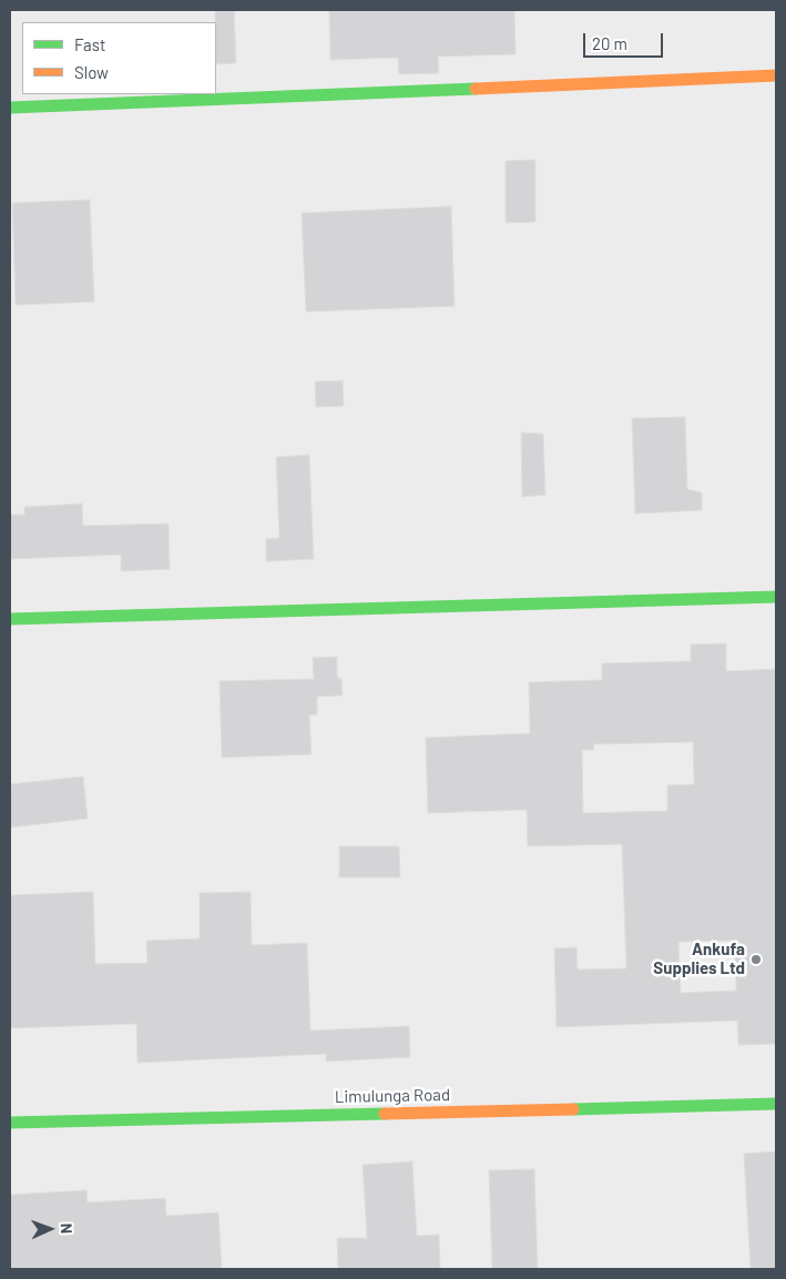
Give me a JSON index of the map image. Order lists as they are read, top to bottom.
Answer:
{
  "streets": {
    "street": ["Limulunga Road"]
  },
  "places": ["Ankufa Supplies Ltd"],
  "legend": ["Fast", "Slow"],
  "scale_bar": "20 m",
  "north": "right"
}
